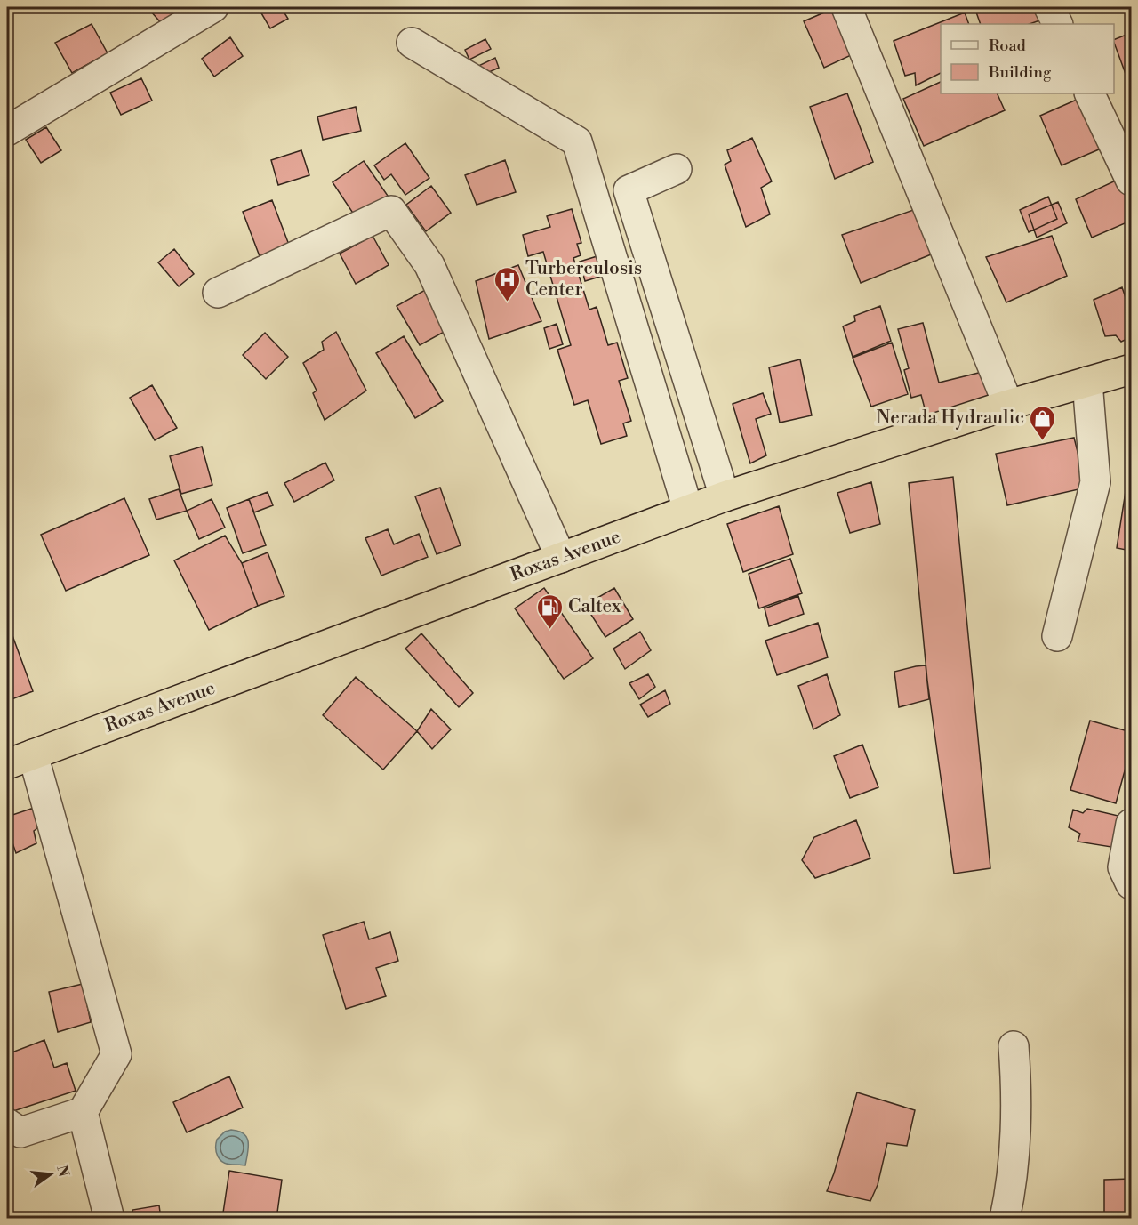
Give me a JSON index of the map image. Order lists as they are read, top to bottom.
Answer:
{
  "streets": {
    "highway": ["Roxas Avenue"]
  },
  "places": {
    "hospital": ["Turberculosis Center"],
    "shop": ["Nerada Hydraulic"],
    "fuel station": ["Caltex"]
  },
  "legend": ["Road", "Building"],
  "north": "right"
}
